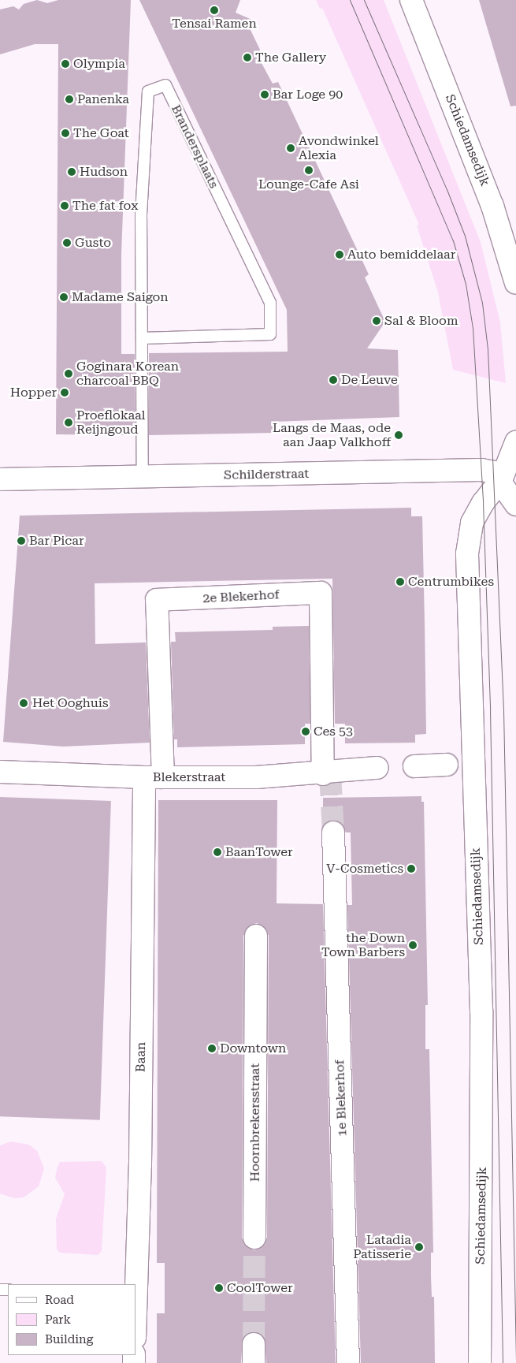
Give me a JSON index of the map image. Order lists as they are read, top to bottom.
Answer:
{
  "streets": {
    "street": [
      "Schiedamsedijk",
      "Schilderstraat",
      "2e Blekerhof",
      "Blekerstraat",
      "Baan",
      "1e Blekerhof",
      "Hoornbrekersstraat"
    ],
    "lane": ["Brandersplaats"]
  },
  "crossings": [
    ["Schiedamsedijk", "Schilderstraat"],
    ["Brandersplaats", "Schilderstraat"],
    ["2e Blekerhof", "Blekerstraat"],
    ["2e Blekerhof", "Baan"],
    ["Blekerstraat", "Baan"]
  ],
  "places": [
    "Tensai Ramen",
    "The Gallery",
    "Olympia",
    "Bar Loge 90",
    "Panenka",
    "The Goat",
    "Avondwinkel Alexia",
    "Lounge-Cafe Asi",
    "Hudson",
    "The fat fox",
    "Gusto",
    "Auto bemiddelaar",
    "Madame Saigon",
    "Sal & Bloom",
    "Goginara Korean charcoal BBQ",
    "De Leuve",
    "Hopper",
    "Proeflokaal Reijngoud",
    "Langs de Maas, ode aan Jaap Valkhoff",
    "Bar Picar",
    "Centrumbikes",
    "Het Ooghuis",
    "Ces 53",
    "BaanTower",
    "V-Cosmetics",
    "the Down Town Barbers",
    "Downtown",
    "Latadia Patisserie",
    "CoolTower"
  ],
  "legend": ["Road", "Park", "Building"]
}
